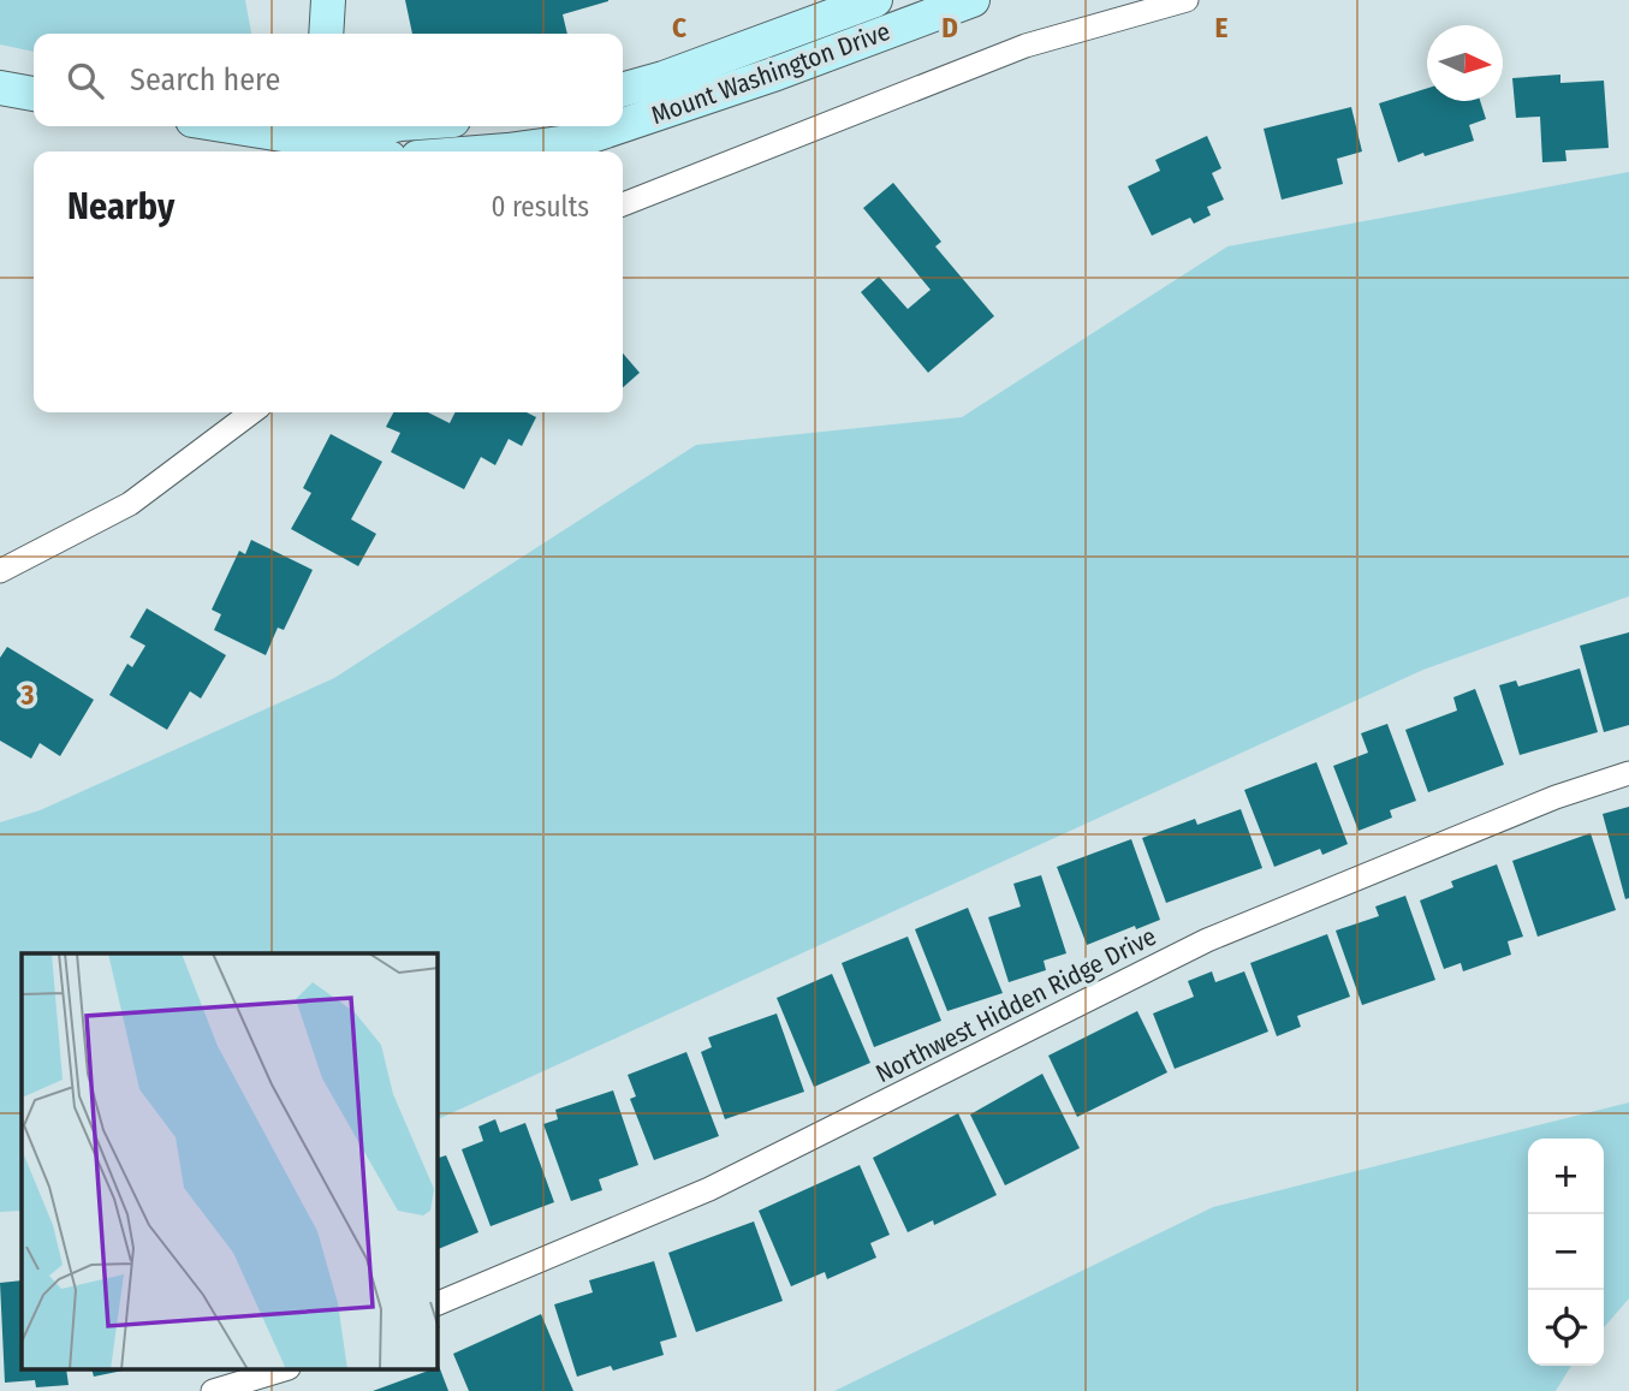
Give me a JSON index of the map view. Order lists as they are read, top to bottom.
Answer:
{
  "streets": {
    "main road": ["Mount Washington Drive"],
    "street": ["Northwest Hidden Ridge Drive"]
  },
  "north": "right",
  "page": {
    "search": "Search here",
    "heading": ["Nearby", "0 results"],
    "map_buttons": ["+", "−"]
  },
  "grid": {
    "columns": ["C", "D", "E"],
    "rows": ["3"]
  }
}
